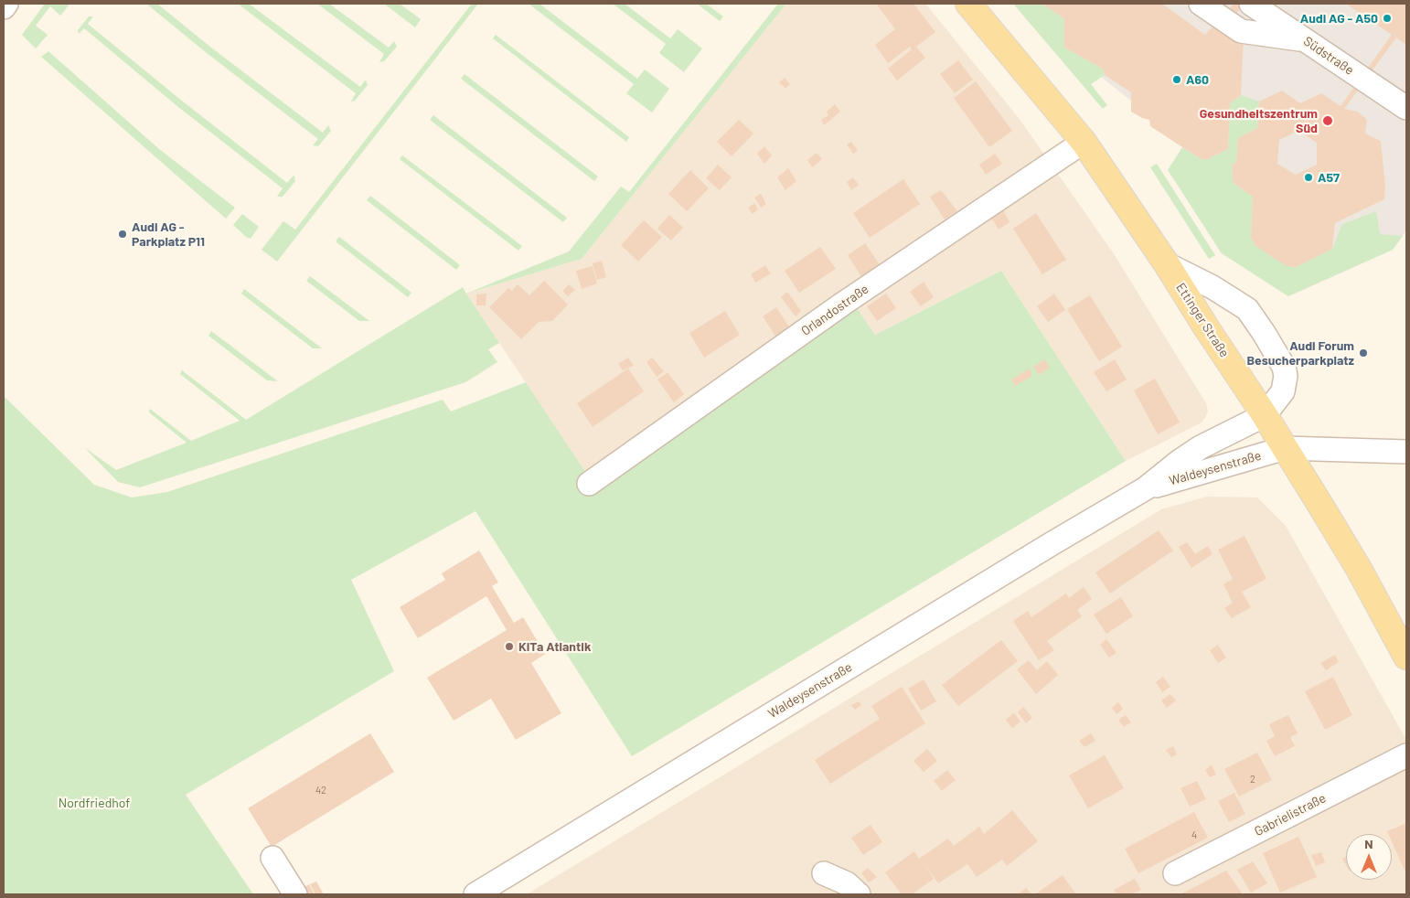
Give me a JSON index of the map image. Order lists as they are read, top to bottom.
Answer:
{
  "streets": {
    "main road": ["Ettinger Straße"],
    "street": [
      "Südstraße",
      "Orlandostraße",
      "Waldeysenstraße",
      "Gabrielistraße"
    ]
  },
  "crossings": [
    ["Orlandostraße", "Ettinger Straße"],
    ["Ettinger Straße", "Waldeysenstraße"]
  ],
  "parks": ["Nordfriedhof"],
  "places": [
    "Audi AG - A50",
    "A60",
    "Gesundheitszentrum Süd",
    "A57",
    "Audi AG - Parkplatz P11",
    "Audi Forum Besucherparkplatz",
    "KiTa Atlantik"
  ],
  "house_numbers": ["2", "42", "4"],
  "north": "top"
}
